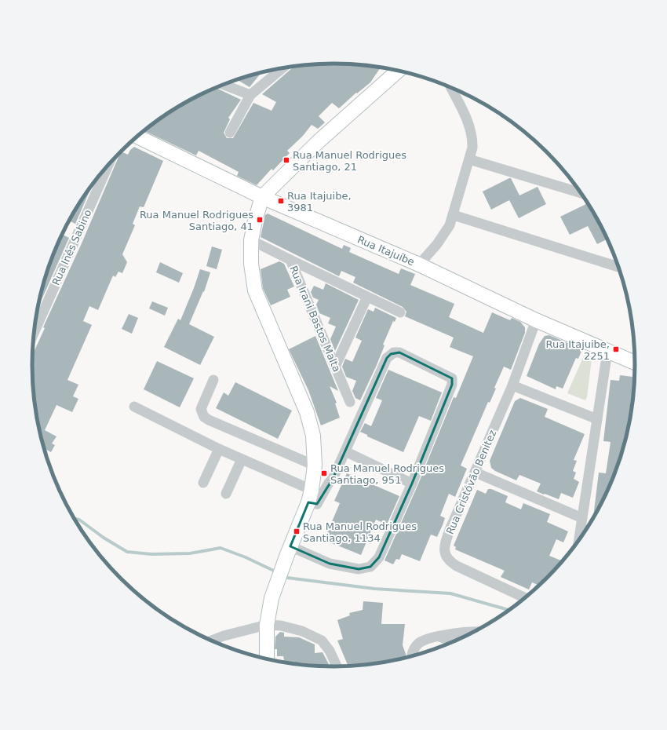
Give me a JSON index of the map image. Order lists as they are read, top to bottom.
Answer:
{
  "streets": {
    "main road": ["Rua Itajuíbe"],
    "street": ["Rua Inês Sabino", "Rua Irani Bastos Malta", "Rua Cristóvão Benitez"]
  },
  "crossings": [
    ["Rua Itajuíbe", "Rua Cristóvão Benitez"]
  ],
  "places": {
    "transit": [
      "Rua Manuel Rodrigues Santiago, 21",
      "Rua Itajuibe, 3981",
      "Rua Manuel Rodrigues Santiago, 41",
      "Rua Itajuibe, 2251",
      "Rua Manuel Rodrigues Santiago, 951",
      "Rua Manuel Rodrigues Santiago, 1134"
    ]
  }
}
